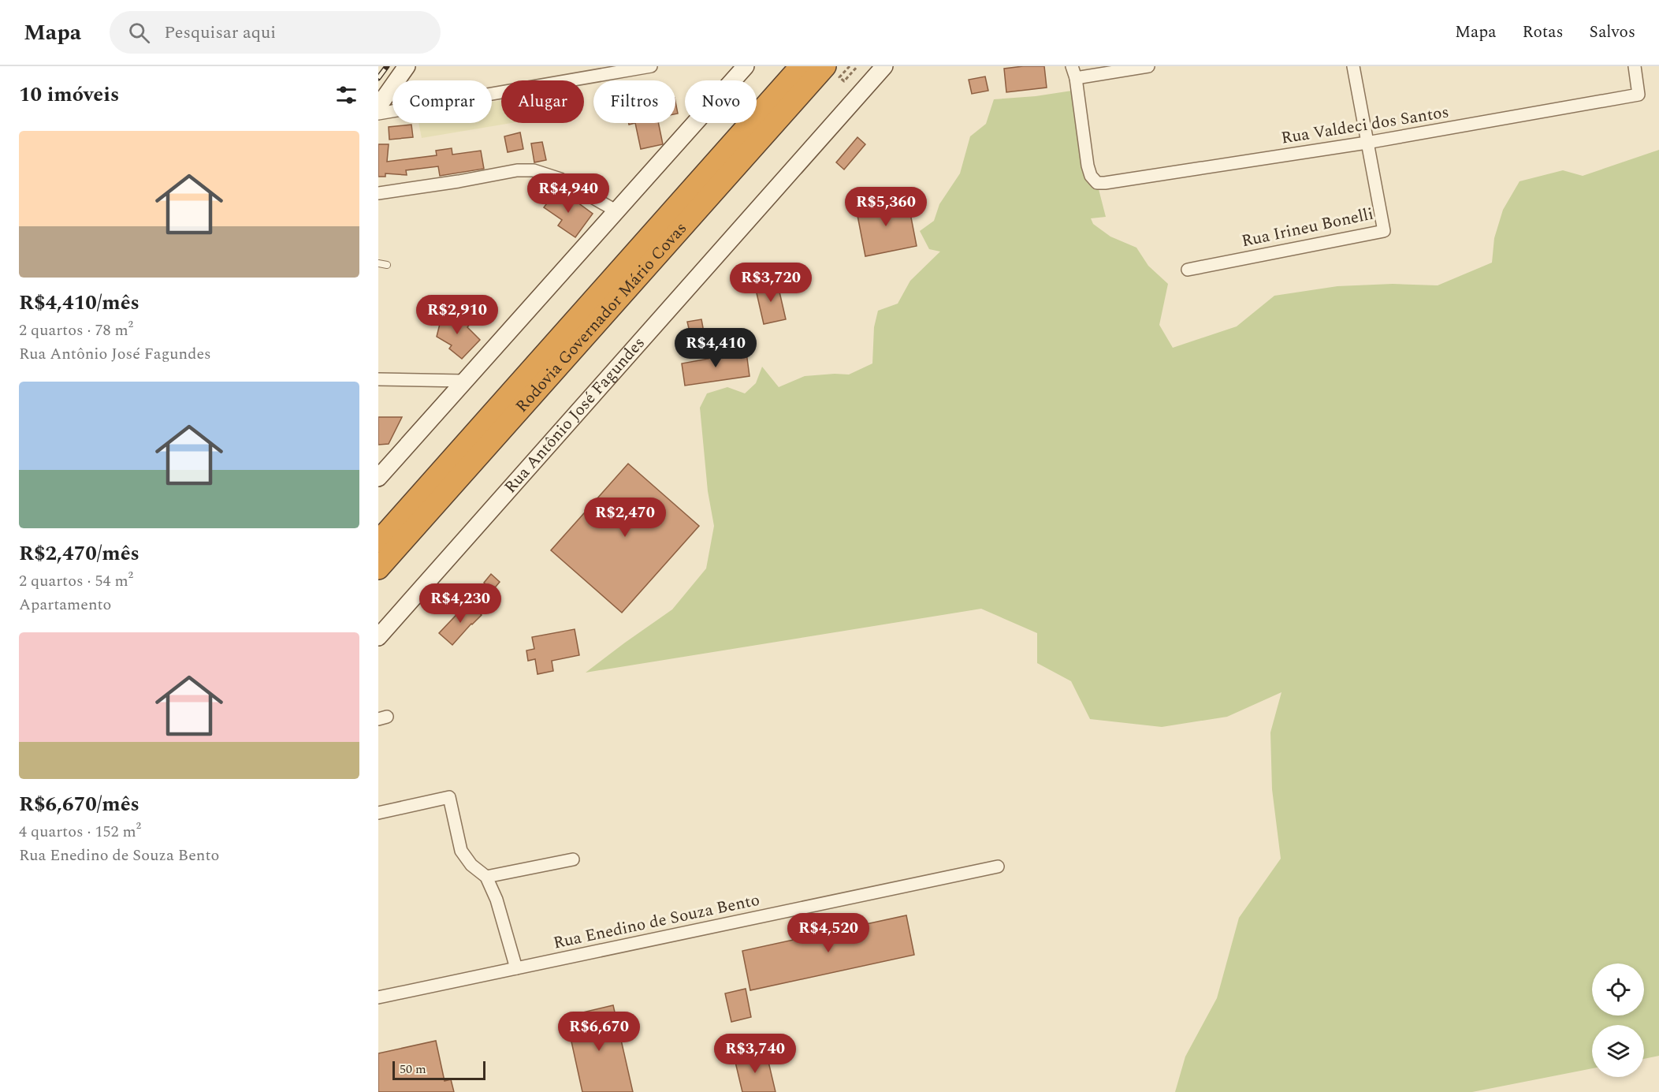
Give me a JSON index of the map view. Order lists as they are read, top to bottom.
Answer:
{
  "streets": {
    "highway": ["Rodovia Governador Mário Covas"],
    "main road": ["Rua Antônio José Fagundes"],
    "street": ["Rua Valdeci dos Santos", "Rua Irineu Bonelli", "Rua Enedino de Souza Bento"]
  },
  "crossings": [
    ["Rua Valdeci dos Santos", "Rua Irineu Bonelli"]
  ],
  "scale_bar": "50 m",
  "page": {
    "header": "Mapa",
    "search": "Pesquisar aqui",
    "nav": ["Mapa", "Rotas", "Salvos"],
    "heading": "10 imóveis",
    "chip": [
      "Comprar",
      "Alugar",
      "Filtros",
      "Novo"
    ],
    "list": [
      {
        "name": "R$4,410/mês",
        "note": "2 quartos · 78 m² · Rua Antônio José Fagundes"
      },
      {
        "name": "R$2,470/mês",
        "note": "2 quartos · 54 m² · Apartamento"
      },
      {
        "name": "R$6,670/mês",
        "note": "4 quartos · 152 m² · Rua Enedino de Souza Bento"
      }
    ],
    "price": [
      "R$4,940",
      "R$5,360",
      "R$3,720",
      "R$2,910",
      "R$4,410",
      "R$2,470",
      "R$4,230",
      "R$4,520",
      "R$6,670",
      "R$3,740"
    ],
    "scale": "50 m"
  }
}
